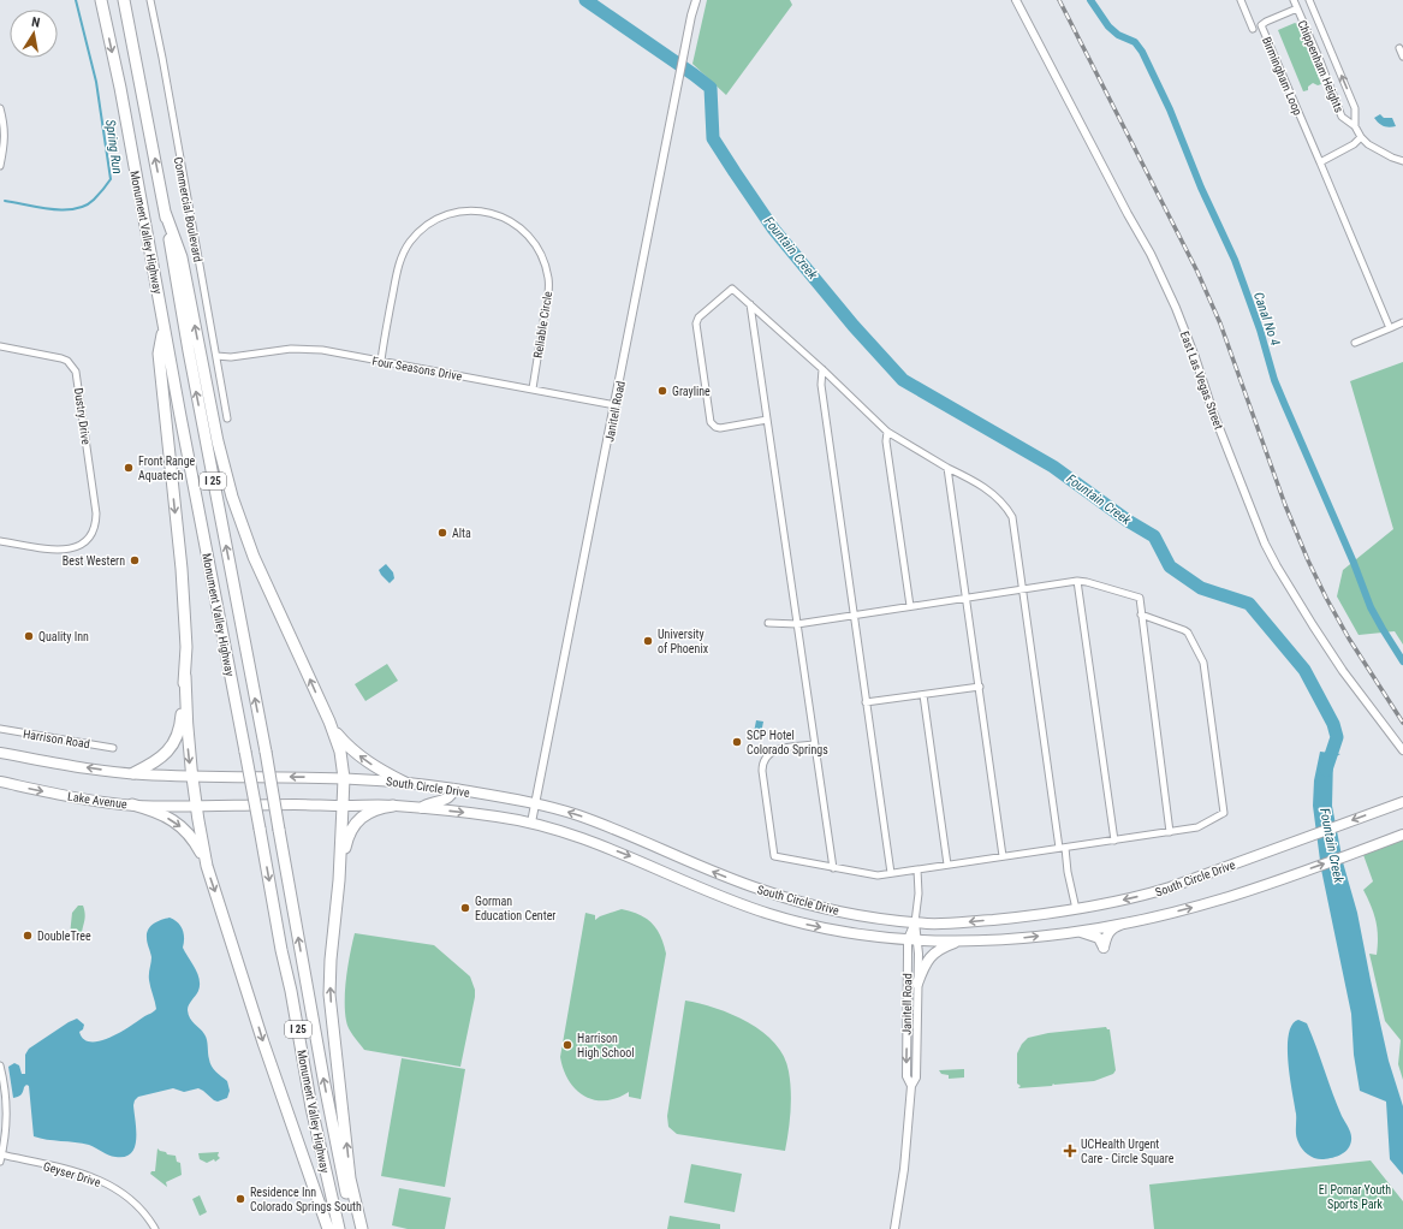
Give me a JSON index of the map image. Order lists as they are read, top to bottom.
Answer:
{
  "streets": {
    "highway": ["Monument Valley Highway", "I 25"],
    "main road": ["South Circle Drive", "Lake Avenue"],
    "street": [
      "Chippenham Heights",
      "Birmingham Loop",
      "Commercial Boulevard",
      "Reliable Circle",
      "Four Seasons Drive",
      "East Las Vegas Street",
      "Janitell Road",
      "Dustry Drive",
      "Harrison Road",
      "Geyser Drive"
    ]
  },
  "crossings": [
    ["Chippenham Heights", "Birmingham Loop"],
    ["Commercial Boulevard", "Four Seasons Drive"],
    ["Reliable Circle", "Four Seasons Drive"],
    ["Four Seasons Drive", "Janitell Road"],
    ["Janitell Road", "South Circle Drive"],
    ["South Circle Drive", "Lake Avenue"]
  ],
  "water": ["Spring Run", "Fountain Creek", "Canal No 4"],
  "parks": ["El Pomar Youth Sports Park"],
  "places": {
    "other": [
      "Grayline",
      "Front Range Aquatech",
      "Alta",
      "Best Western",
      "Quality Inn",
      "University of Phoenix",
      "SCP Hotel Colorado Springs",
      "Gorman Education Center",
      "DoubleTree",
      "Harrison High School",
      "Residence Inn Colorado Springs South"
    ],
    "health": ["UCHealth Urgent Care - Circle Square"]
  },
  "north": "top"
}
